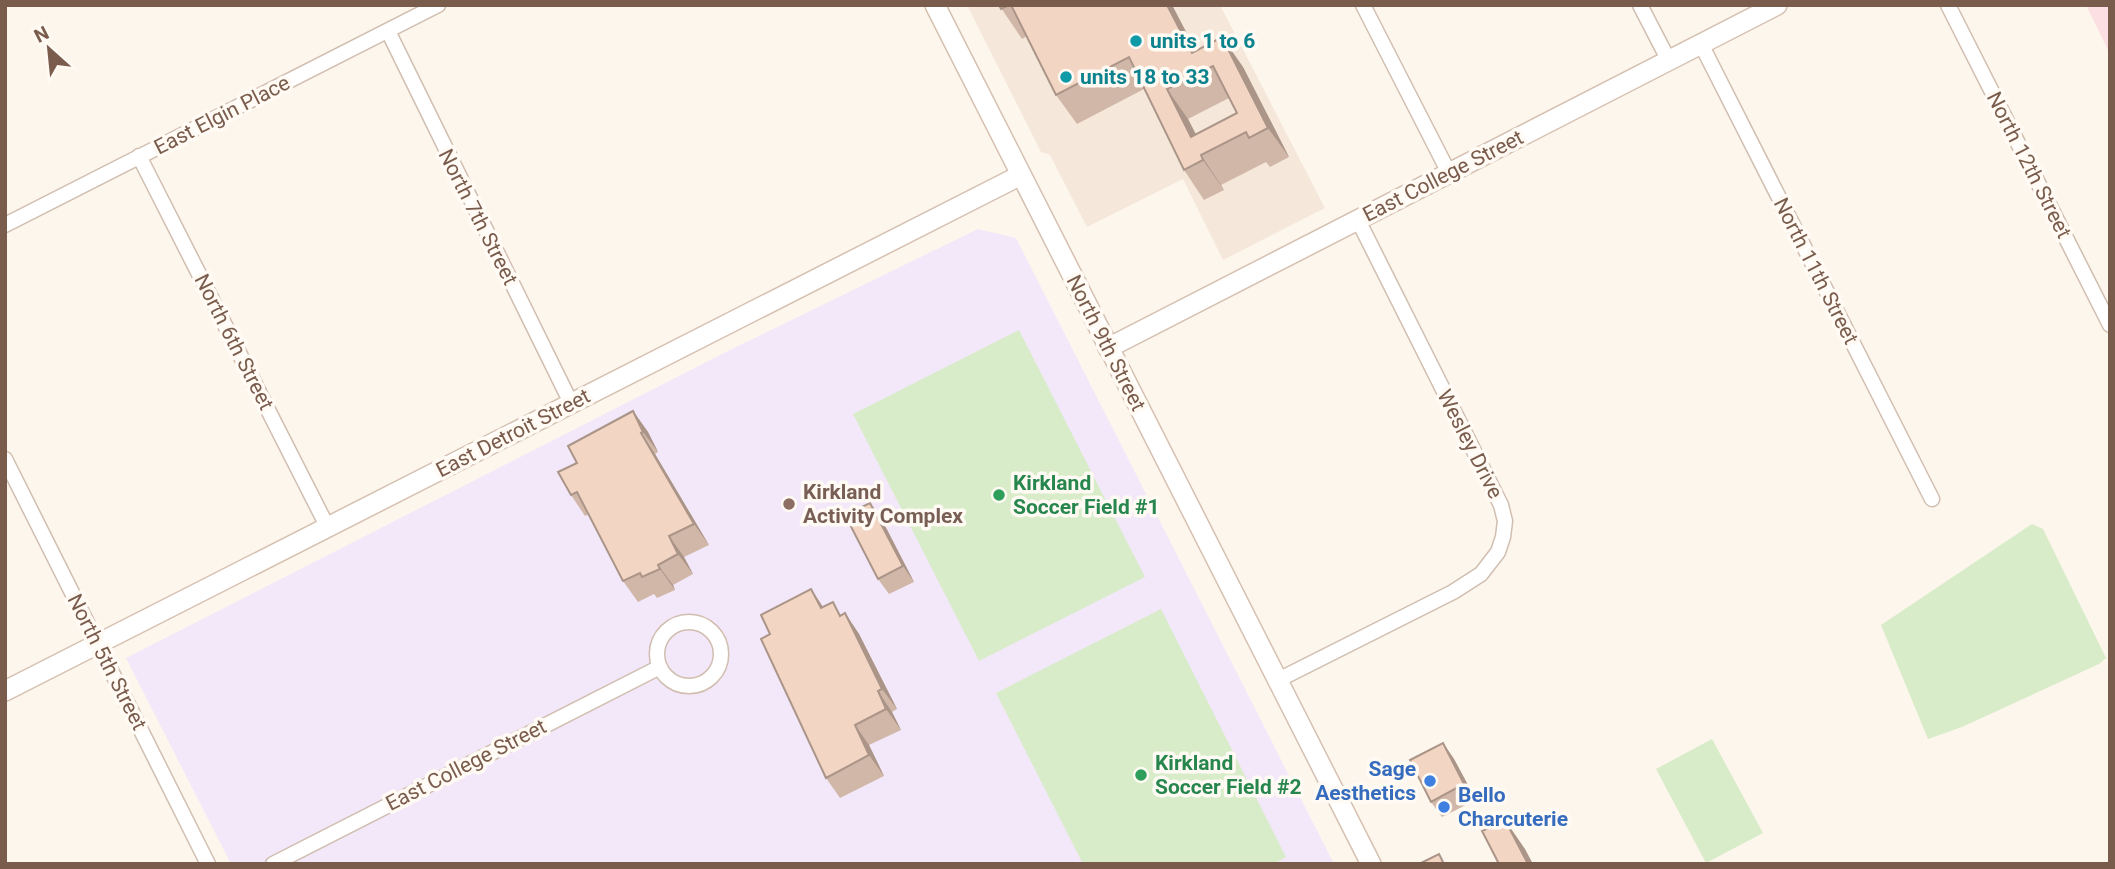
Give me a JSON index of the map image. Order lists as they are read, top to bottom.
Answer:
{
  "streets": {
    "street": [
      "East Elgin Place",
      "North 12th Street",
      "East College Street",
      "North 7th Street",
      "North 11th Street",
      "North 6th Street",
      "North 9th Street",
      "East Detroit Street",
      "Wesley Drive",
      "North 5th Street"
    ]
  },
  "crossings": [
    ["East Elgin Place", "North 7th Street"],
    ["East Elgin Place", "North 6th Street"],
    ["East College Street", "North 11th Street"],
    ["East College Street", "North 9th Street"],
    ["East College Street", "Wesley Drive"],
    ["North 7th Street", "East Detroit Street"],
    ["North 6th Street", "East Detroit Street"],
    ["North 9th Street", "East Detroit Street"],
    ["North 9th Street", "Wesley Drive"],
    ["East Detroit Street", "North 5th Street"]
  ],
  "places": [
    "units 1 to 6",
    "units 18 to 33",
    "Kirkland Soccer Field #1",
    "Kirkland Activity Complex",
    "Kirkland Soccer Field #2",
    "Sage Aesthetics",
    "Bello Charcuterie"
  ],
  "north": "top left"
}
